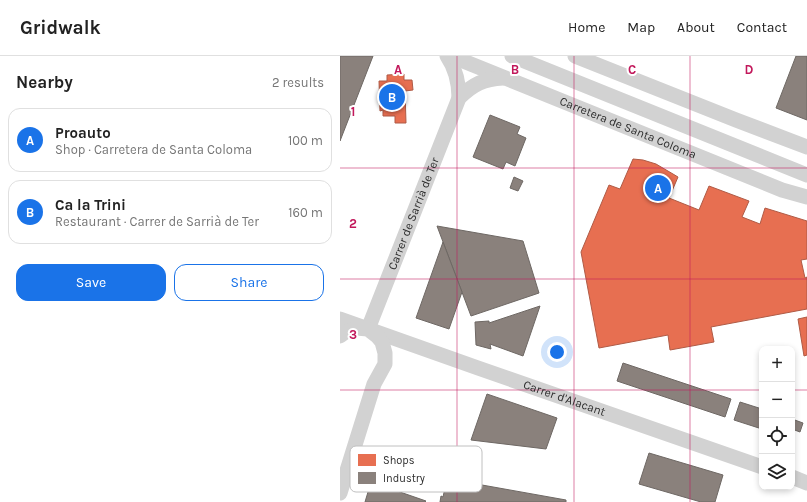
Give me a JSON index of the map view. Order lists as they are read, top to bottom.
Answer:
{
  "streets": {
    "street": ["Carretera de Santa Coloma", "Carrer de Sarrià de Ter", "Carrer d'Alacant"]
  },
  "crossings": [
    ["Carretera de Santa Coloma", "Carrer de Sarrià de Ter"],
    ["Carrer de Sarrià de Ter", "Carrer d'Alacant"]
  ],
  "legend": ["Shops", "Industry"],
  "page": {
    "header": "Gridwalk",
    "nav": [
      "Home",
      "Map",
      "About",
      "Contact"
    ],
    "heading": ["Nearby", "2 results"],
    "pins": ["B", "A"],
    "list": [
      {
        "mark": "A",
        "name": "Proauto",
        "note": "Shop · Carretera de Santa Coloma",
        "value": "100 m"
      },
      {
        "mark": "B",
        "name": "Ca la Trini",
        "note": "Restaurant · Carrer de Sarrià de Ter",
        "value": "160 m"
      }
    ],
    "buttons": ["Save", "Share"],
    "map_buttons": ["+", "−"]
  },
  "grid": {
    "columns": [
      "A",
      "B",
      "C",
      "D"
    ],
    "rows": ["1", "2", "3"]
  }
}
